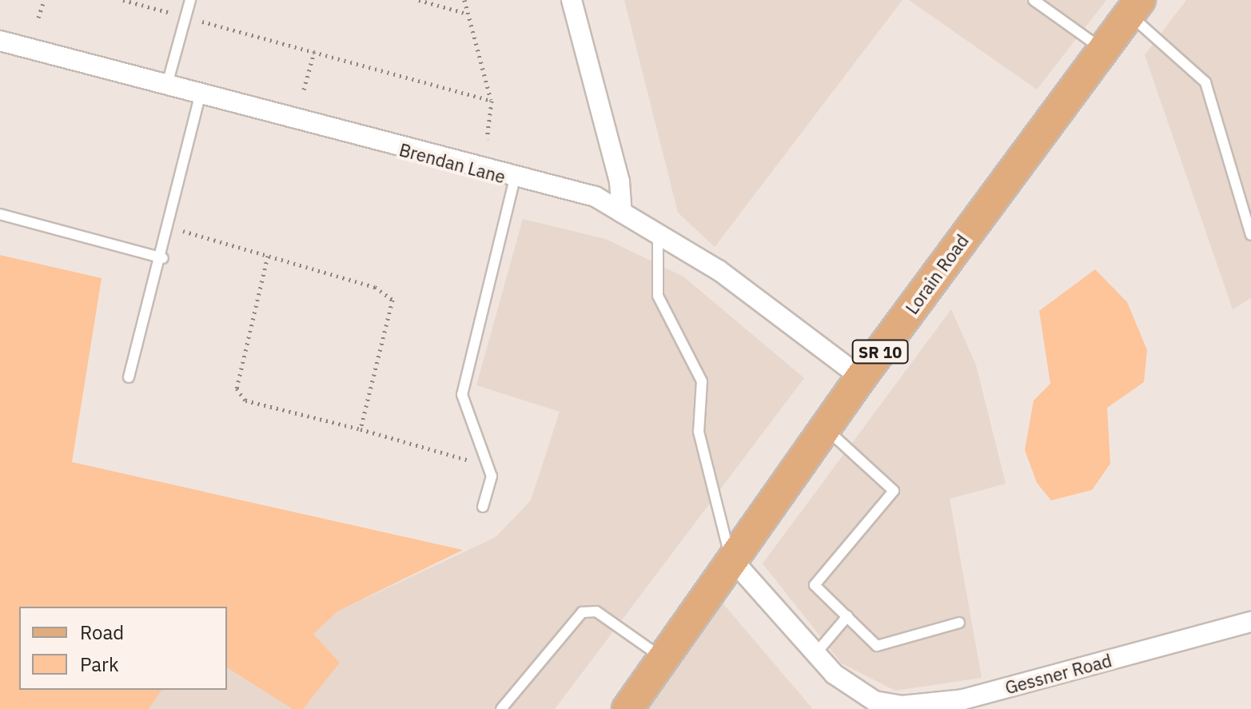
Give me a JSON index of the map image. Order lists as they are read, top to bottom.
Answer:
{
  "streets": {
    "main road": ["Lorain Road", "SR 10"],
    "street": ["Brendan Lane", "Gessner Road"]
  },
  "crossings": [
    ["Brendan Lane", "Lorain Road"],
    ["Lorain Road", "Gessner Road"]
  ],
  "legend": ["Road", "Park"]
}
